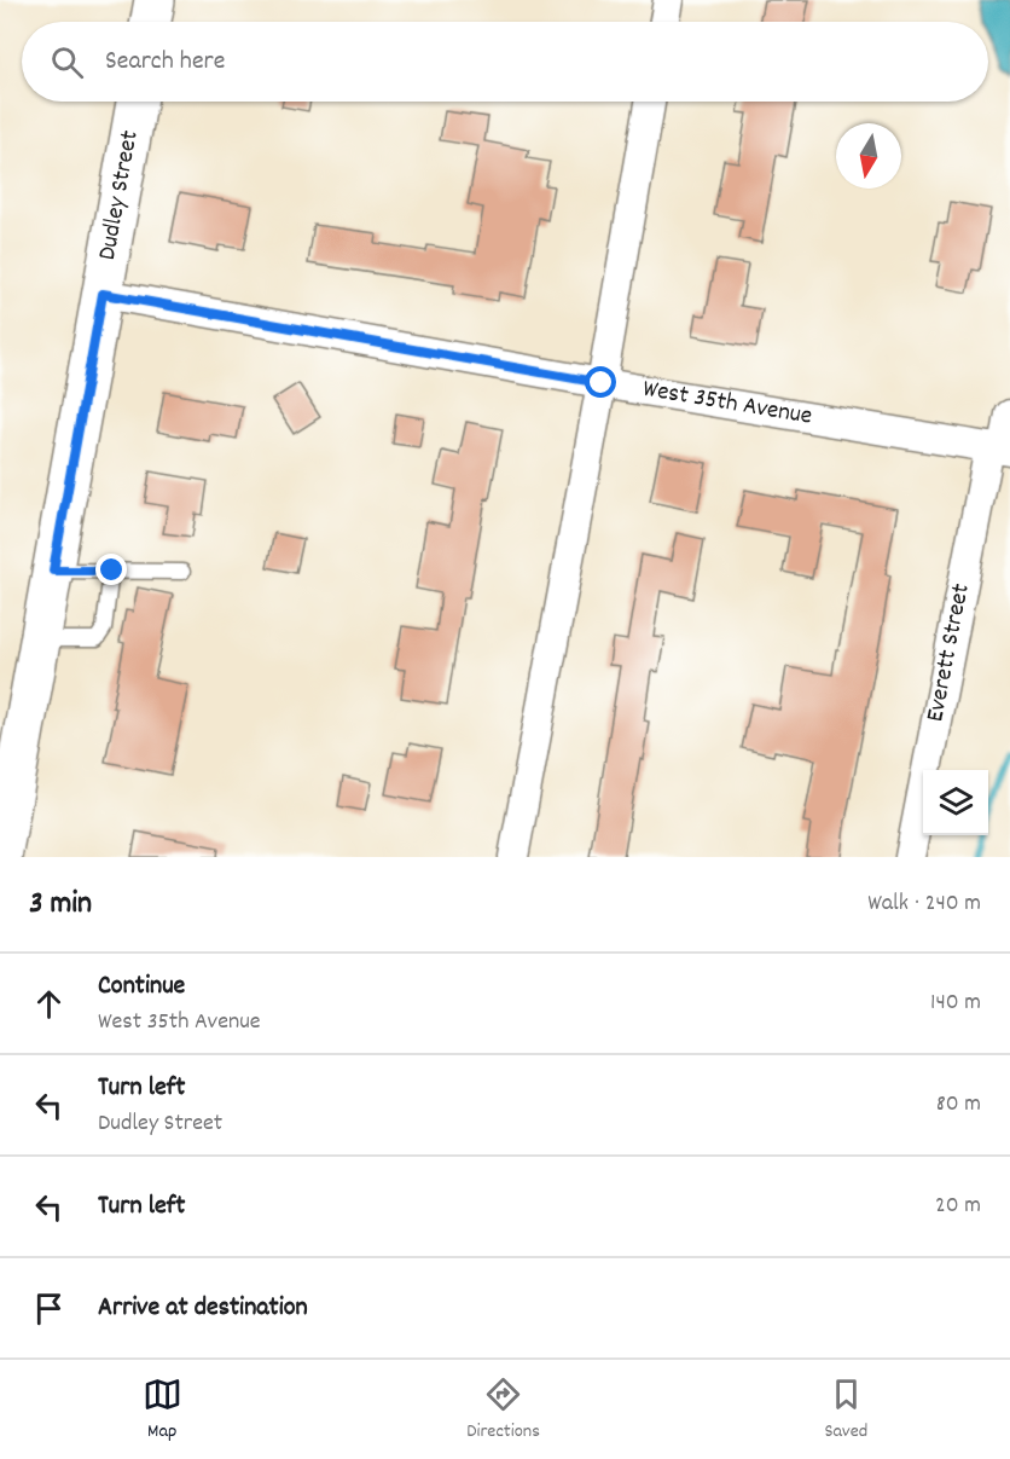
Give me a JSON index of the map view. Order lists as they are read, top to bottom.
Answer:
{
  "streets": {
    "street": ["Dudley Street", "West 35th Avenue", "Everett Street"]
  },
  "crossings": [
    ["Dudley Street", "West 35th Avenue"],
    ["West 35th Avenue", "Everett Street"]
  ],
  "north": "bottom",
  "page": {
    "search": "Search here",
    "heading": ["3 min", "Walk · 240 m"],
    "list": [
      ["Continue", "West 35th Avenue", "140 m"],
      ["Turn left", "Dudley Street", "80 m"],
      ["Turn left", "20 m"],
      "Arrive at destination"
    ],
    "nav": ["Map", "Directions", "Saved"]
  }
}
